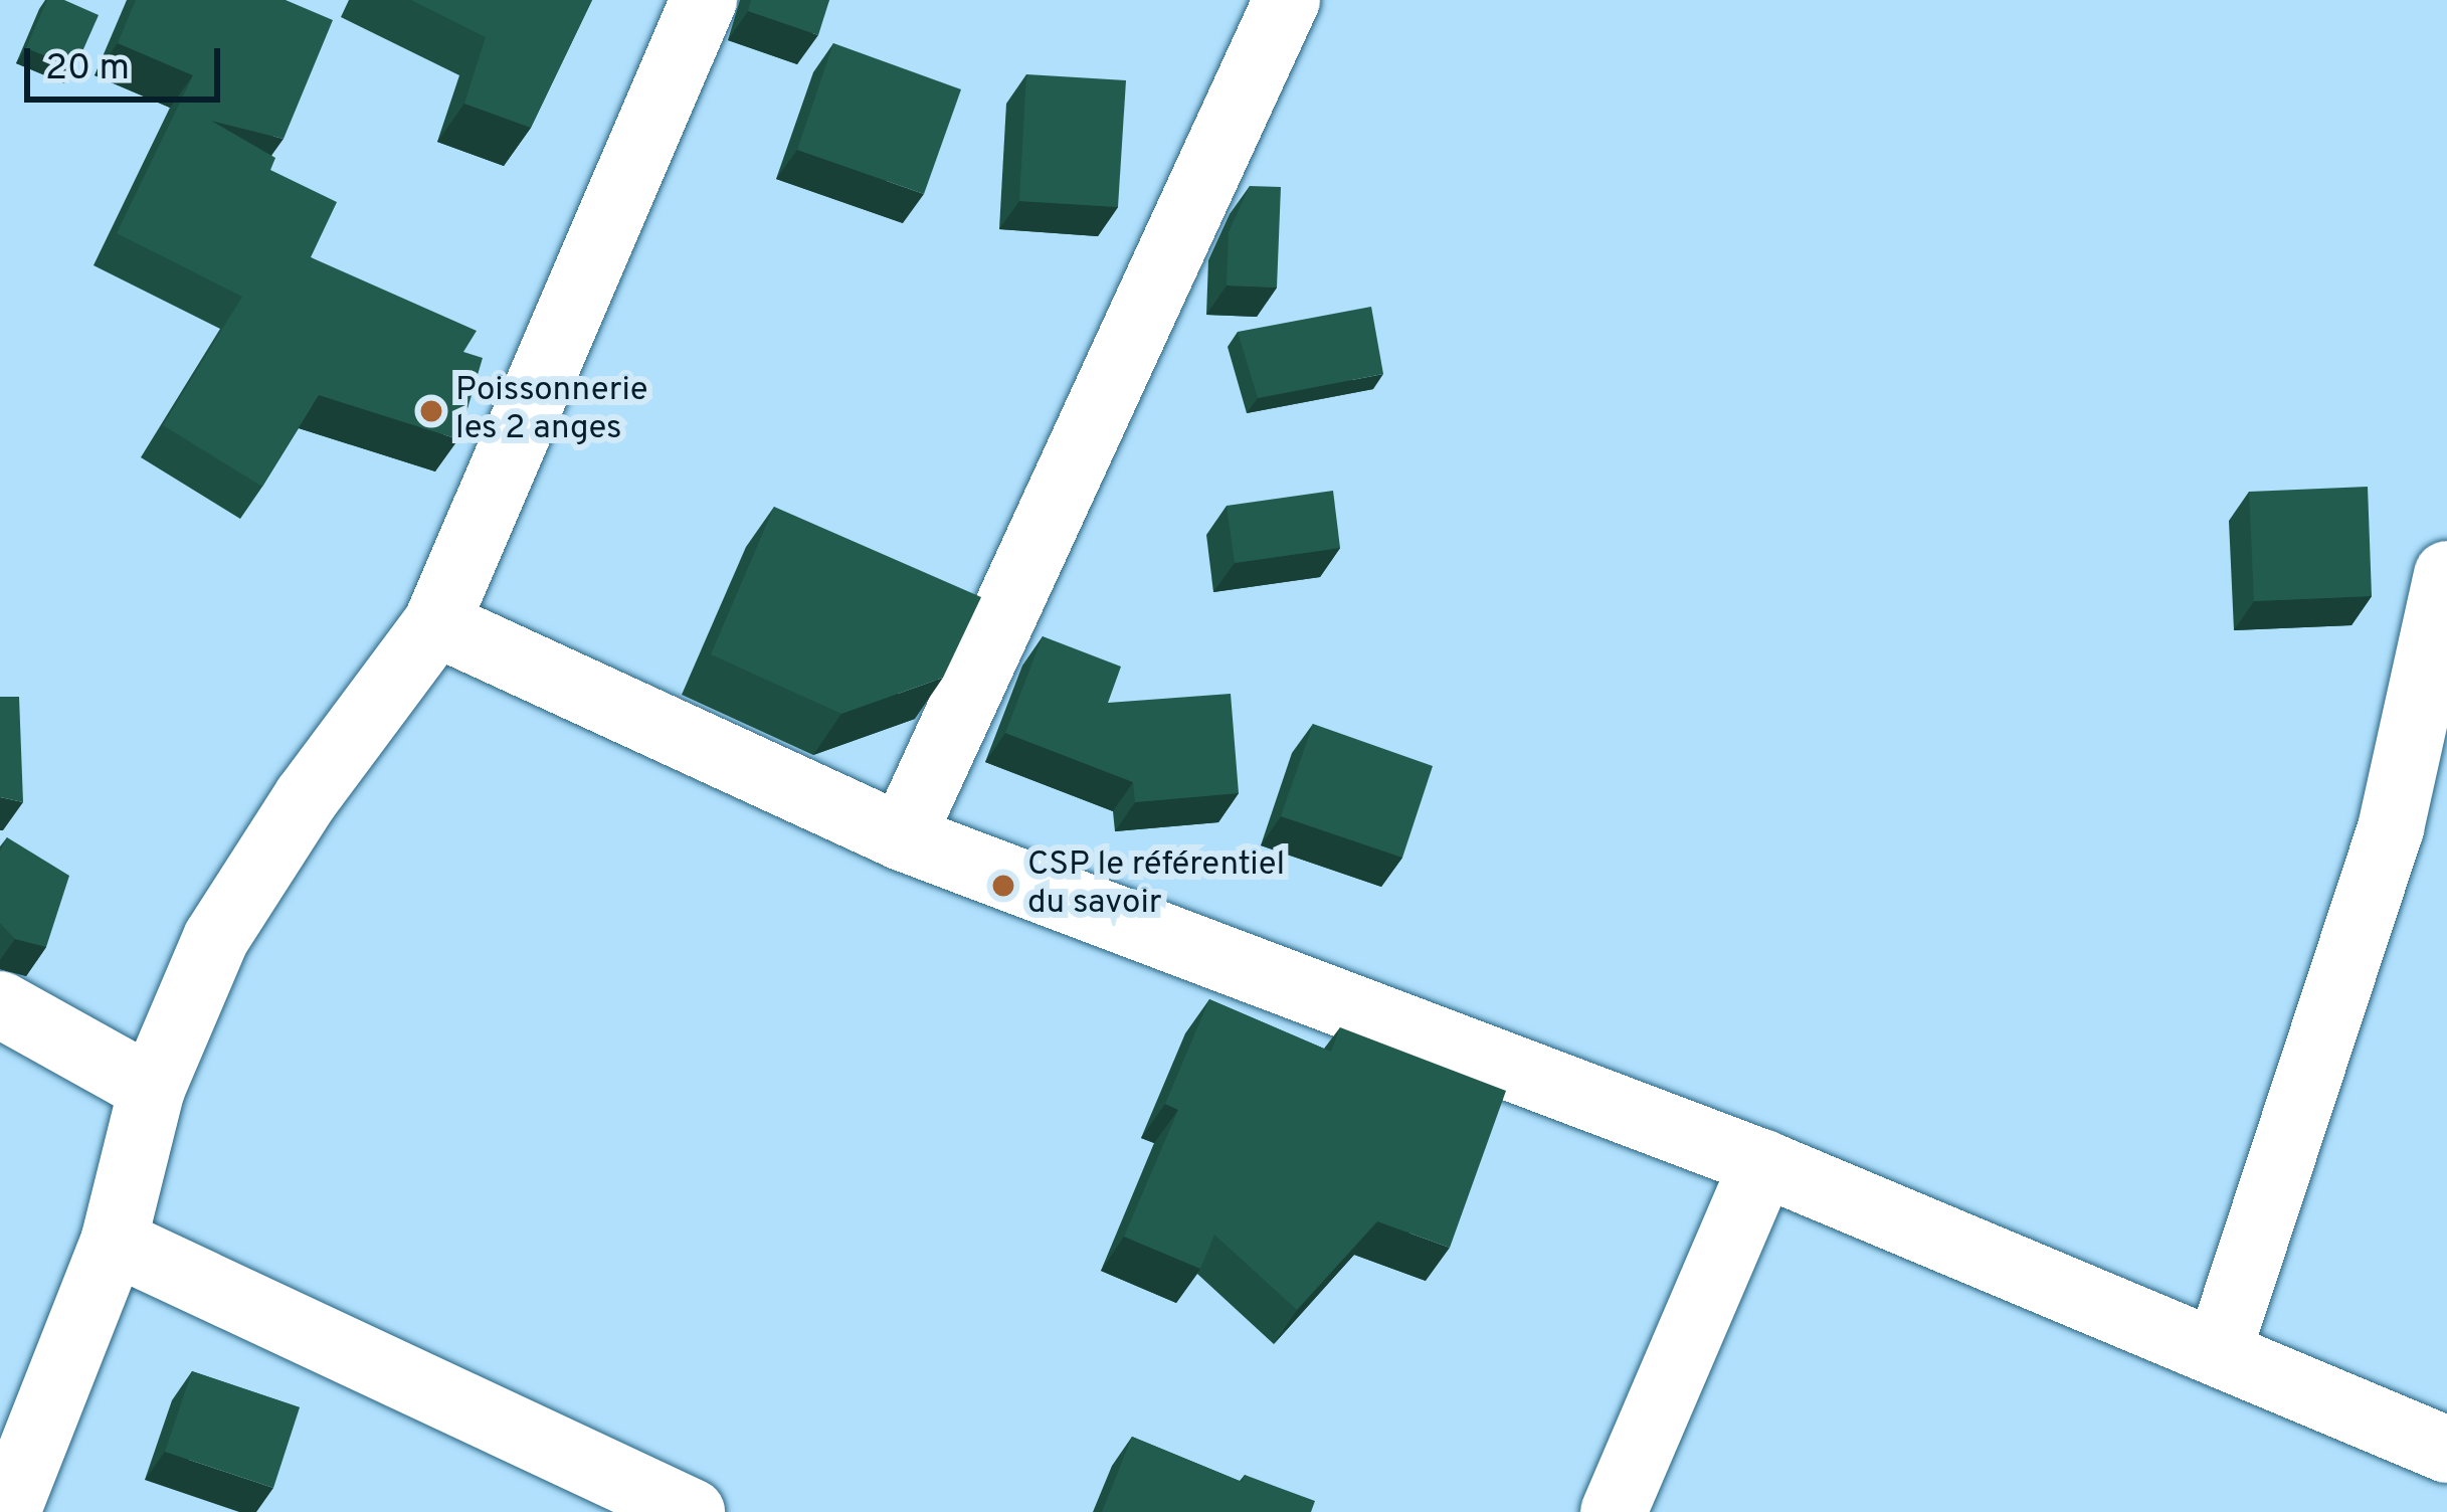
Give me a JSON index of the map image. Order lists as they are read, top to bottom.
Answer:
{
  "places": ["Poissonnerie les 2 anges", "CSP le référentiel du savoir"],
  "scale_bar": "20 m"
}
